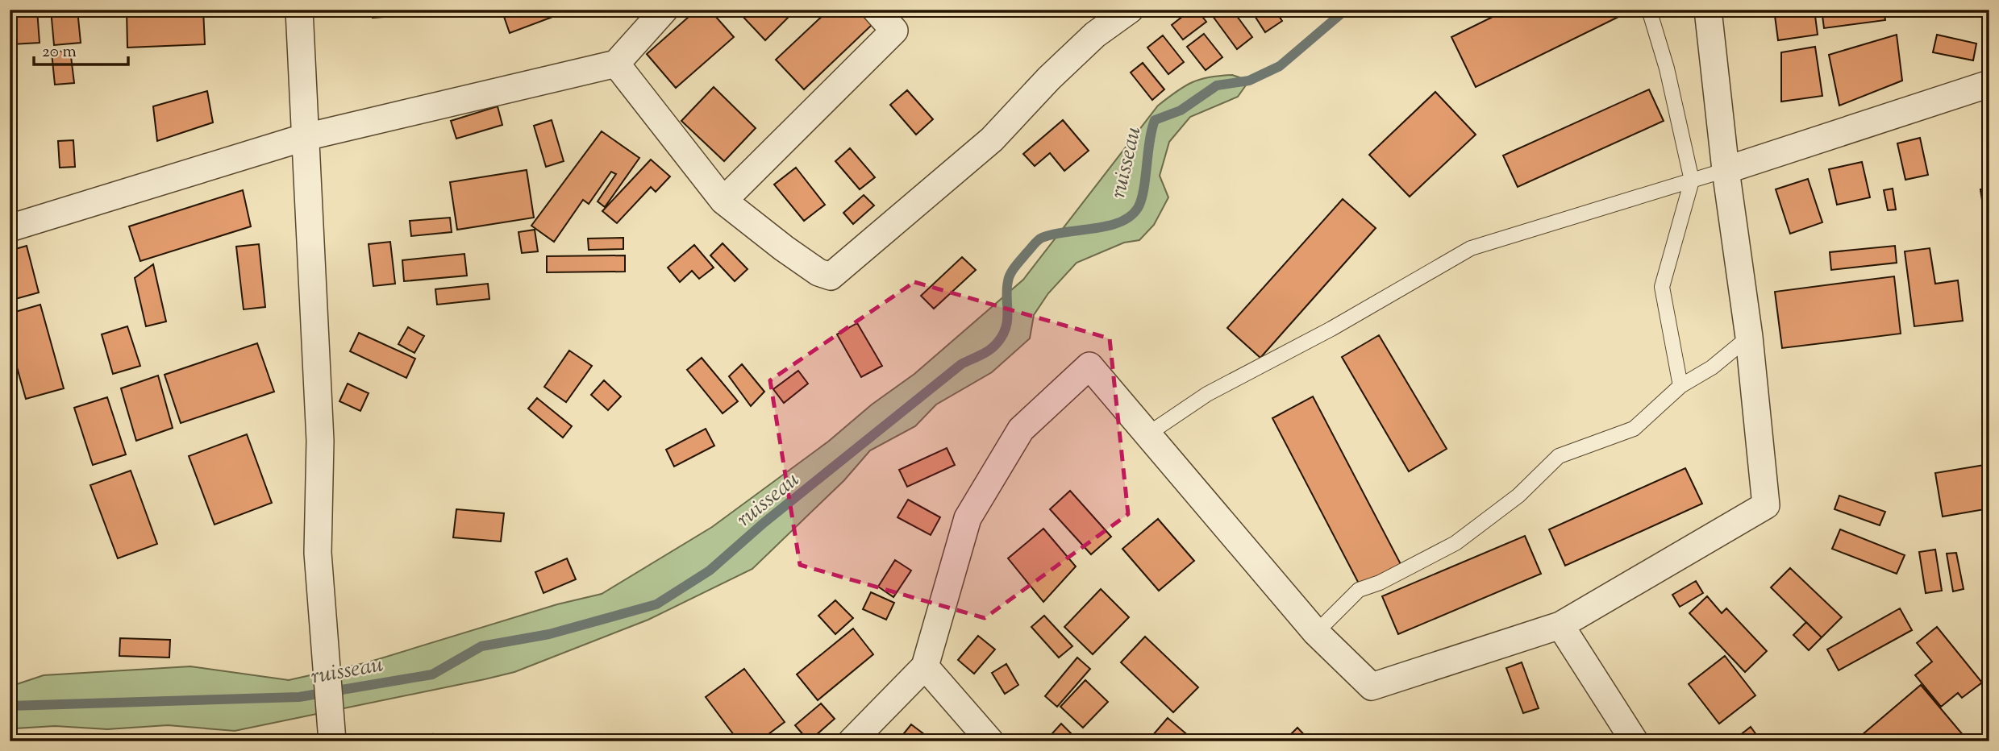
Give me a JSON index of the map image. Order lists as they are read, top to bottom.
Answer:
{
  "water": ["ruisseau"],
  "scale_bar": "20 m"
}
